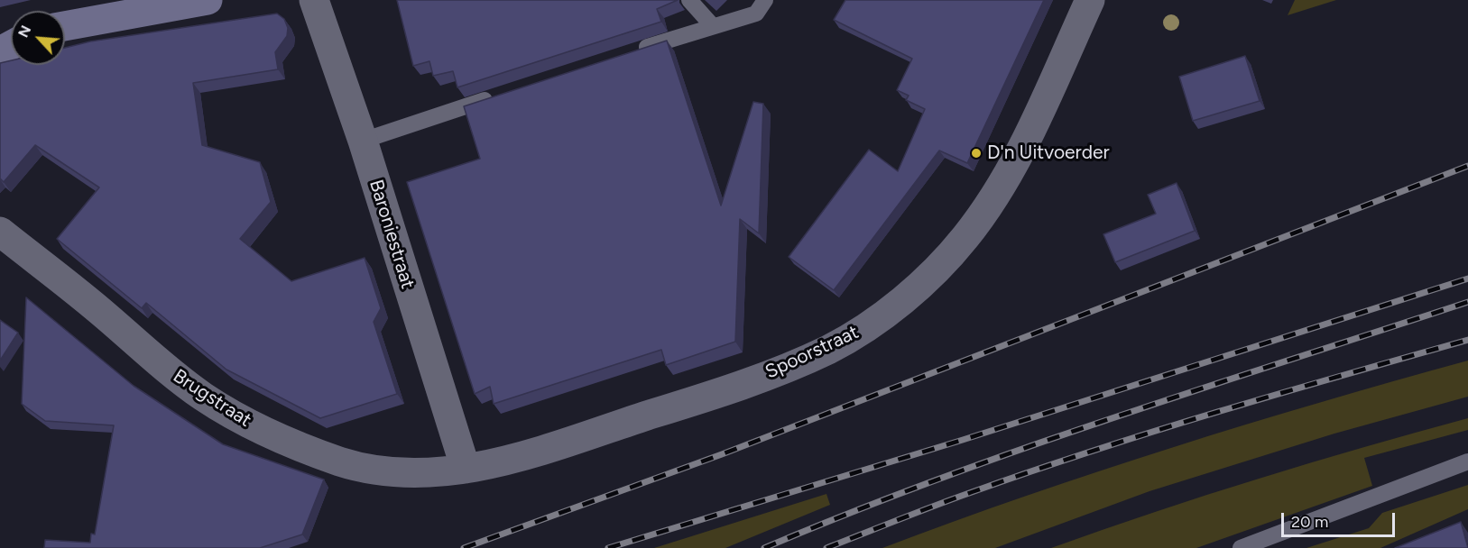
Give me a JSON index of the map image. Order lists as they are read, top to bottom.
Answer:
{
  "streets": {
    "street": ["Baroniestraat", "Spoorstraat", "Brugstraat"]
  },
  "crossings": [
    ["Baroniestraat", "Spoorstraat"],
    ["Baroniestraat", "Brugstraat"],
    ["Spoorstraat", "Brugstraat"]
  ],
  "places": ["D'n Uitvoerder"],
  "scale_bar": "20 m",
  "north": "top left"
}
